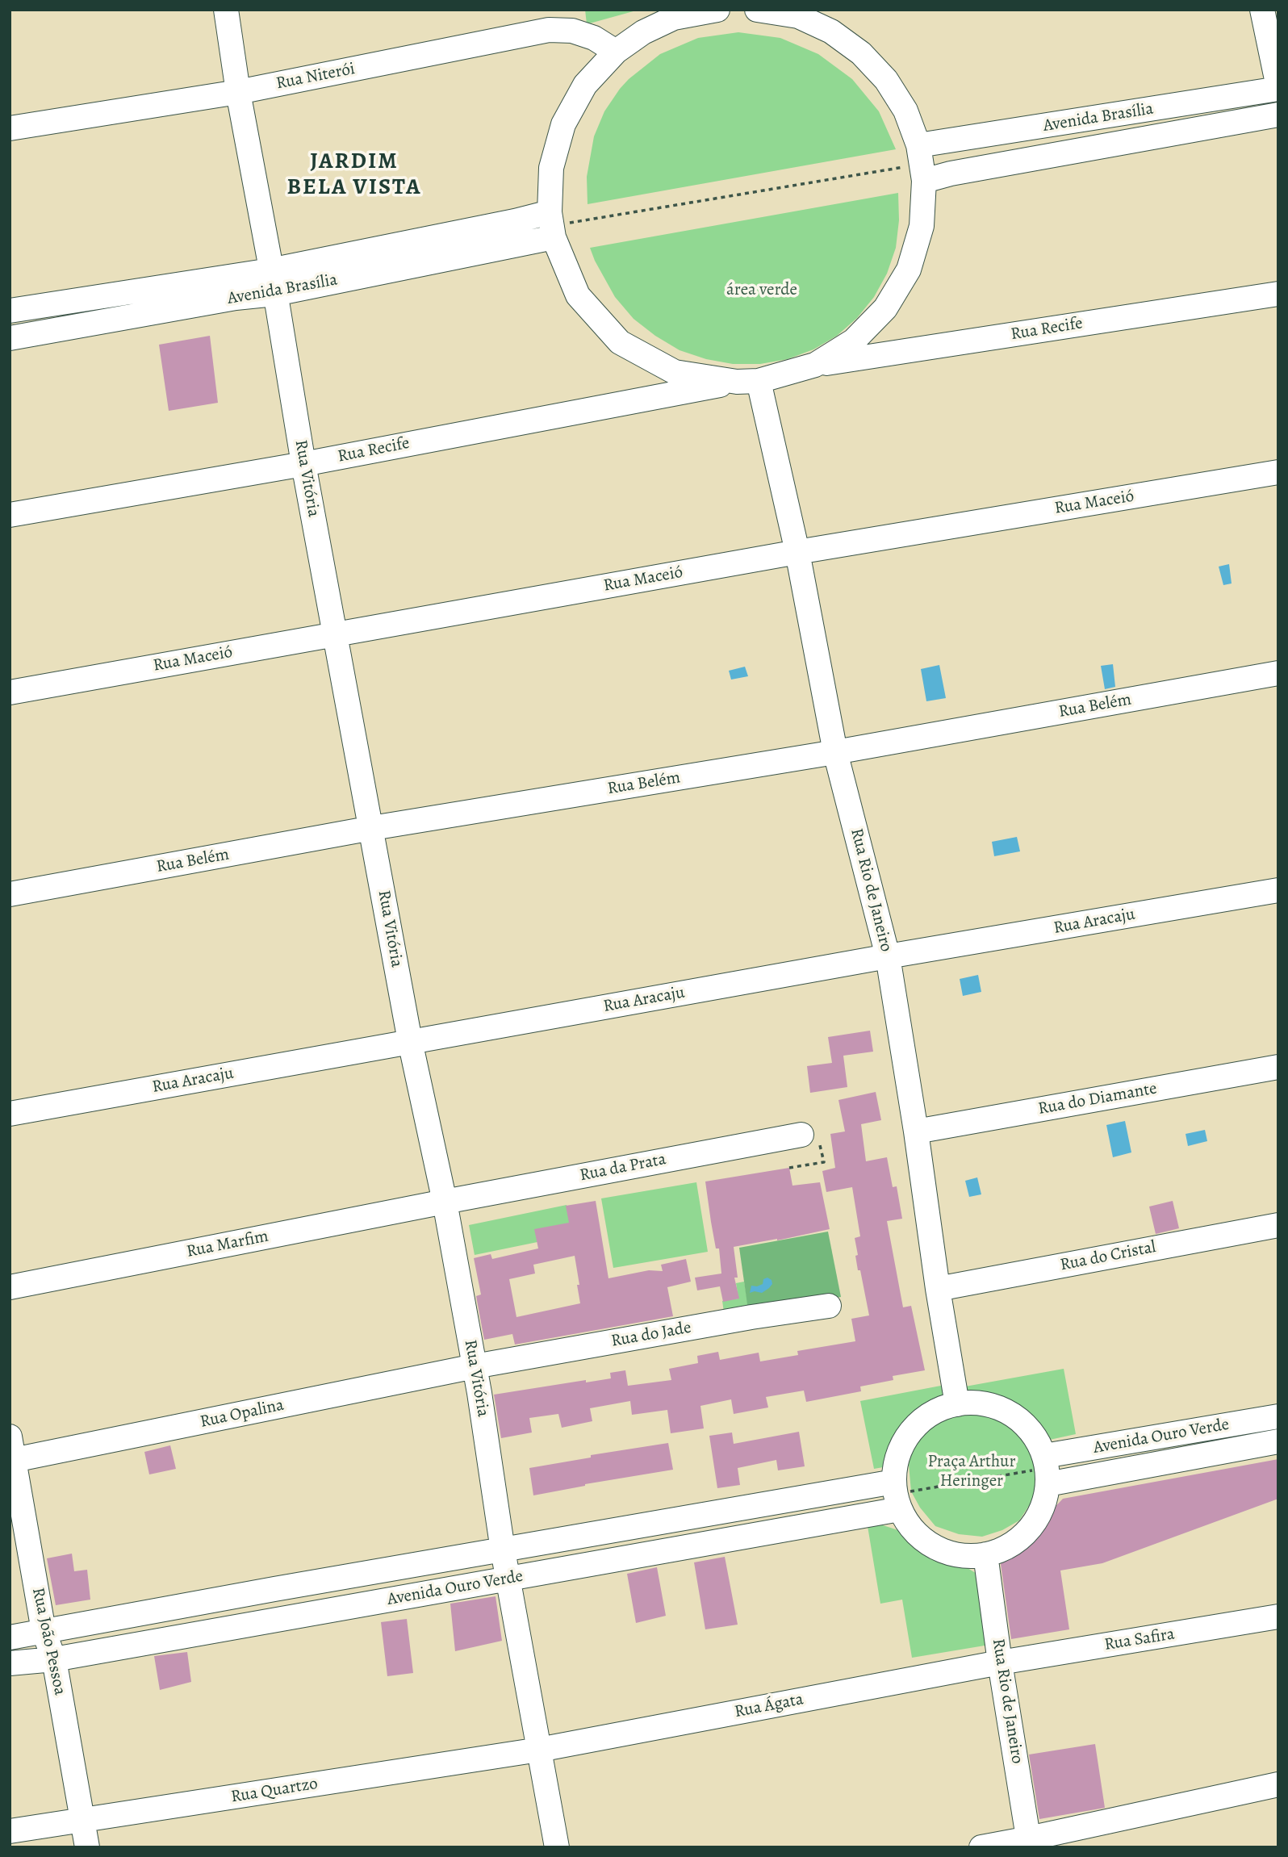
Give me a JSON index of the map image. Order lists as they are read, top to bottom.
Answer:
{
  "streets": {
    "street": [
      "Rua Niterói",
      "Avenida Brasília",
      "Rua Recife",
      "Rua Vitória",
      "Rua Maceió",
      "Rua Belém",
      "Rua Rio de Janeiro",
      "Rua Aracaju",
      "Rua do Diamante",
      "Rua da Prata",
      "Rua Marfim",
      "Rua do Cristal",
      "Rua do Jade",
      "Rua Opalina",
      "Avenida Ouro Verde",
      "Rua Safira",
      "Rua João Pessoa",
      "Rua Ágata",
      "Rua Quartzo"
    ]
  },
  "crossings": [
    ["Rua Niterói", "Rua Vitória"],
    ["Avenida Brasília", "Rua Vitória"],
    ["Rua Recife", "Rua Vitória"],
    ["Rua Recife", "Rua Rio de Janeiro"],
    ["Rua Vitória", "Rua Maceió"],
    ["Rua Vitória", "Rua Belém"],
    ["Rua Vitória", "Rua Aracaju"],
    ["Rua Vitória", "Rua da Prata"],
    ["Rua Vitória", "Rua Marfim"],
    ["Rua Vitória", "Rua do Jade"],
    ["Rua Vitória", "Rua Opalina"],
    ["Rua Vitória", "Avenida Ouro Verde"],
    ["Rua Vitória", "Rua Ágata"],
    ["Rua Vitória", "Rua Quartzo"],
    ["Rua Maceió", "Rua Rio de Janeiro"],
    ["Rua Belém", "Rua Rio de Janeiro"],
    ["Rua Rio de Janeiro", "Rua Aracaju"],
    ["Rua Rio de Janeiro", "Rua do Diamante"],
    ["Rua Rio de Janeiro", "Rua do Cristal"],
    ["Rua Rio de Janeiro", "Avenida Ouro Verde"],
    ["Rua Rio de Janeiro", "Rua Safira"],
    ["Rua Rio de Janeiro", "Rua Ágata"],
    ["Rua da Prata", "Rua Marfim"],
    ["Rua do Jade", "Rua Opalina"],
    ["Rua Opalina", "Rua João Pessoa"],
    ["Avenida Ouro Verde", "Rua João Pessoa"],
    ["Rua Safira", "Rua Ágata"],
    ["Rua João Pessoa", "Rua Quartzo"],
    ["Rua Ágata", "Rua Quartzo"]
  ],
  "districts": ["JARDIM BELA VISTA"],
  "parks": ["área verde", "Praça Arthur Heringer"]
}
